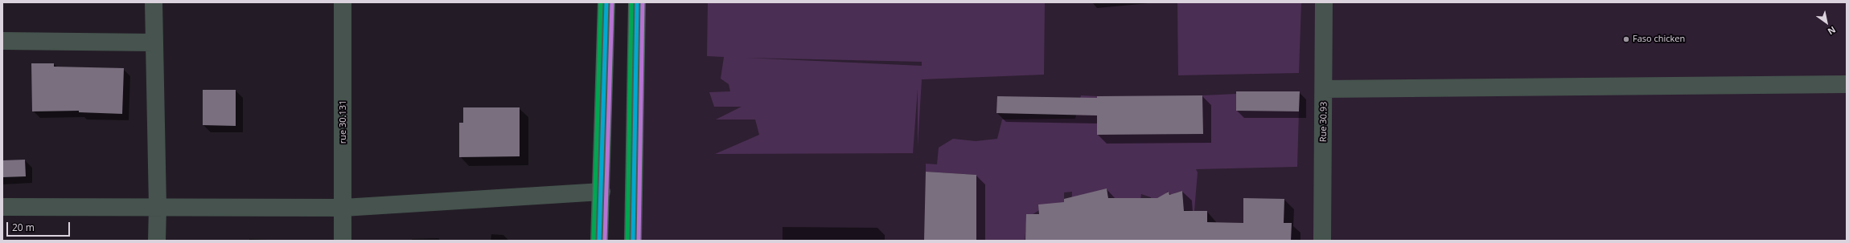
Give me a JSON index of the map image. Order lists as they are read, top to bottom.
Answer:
{
  "streets": {
    "street": ["rue 30.131", "Rue 30.93"]
  },
  "places": ["Faso chicken"],
  "scale_bar": "20 m",
  "north": "bottom right"
}
